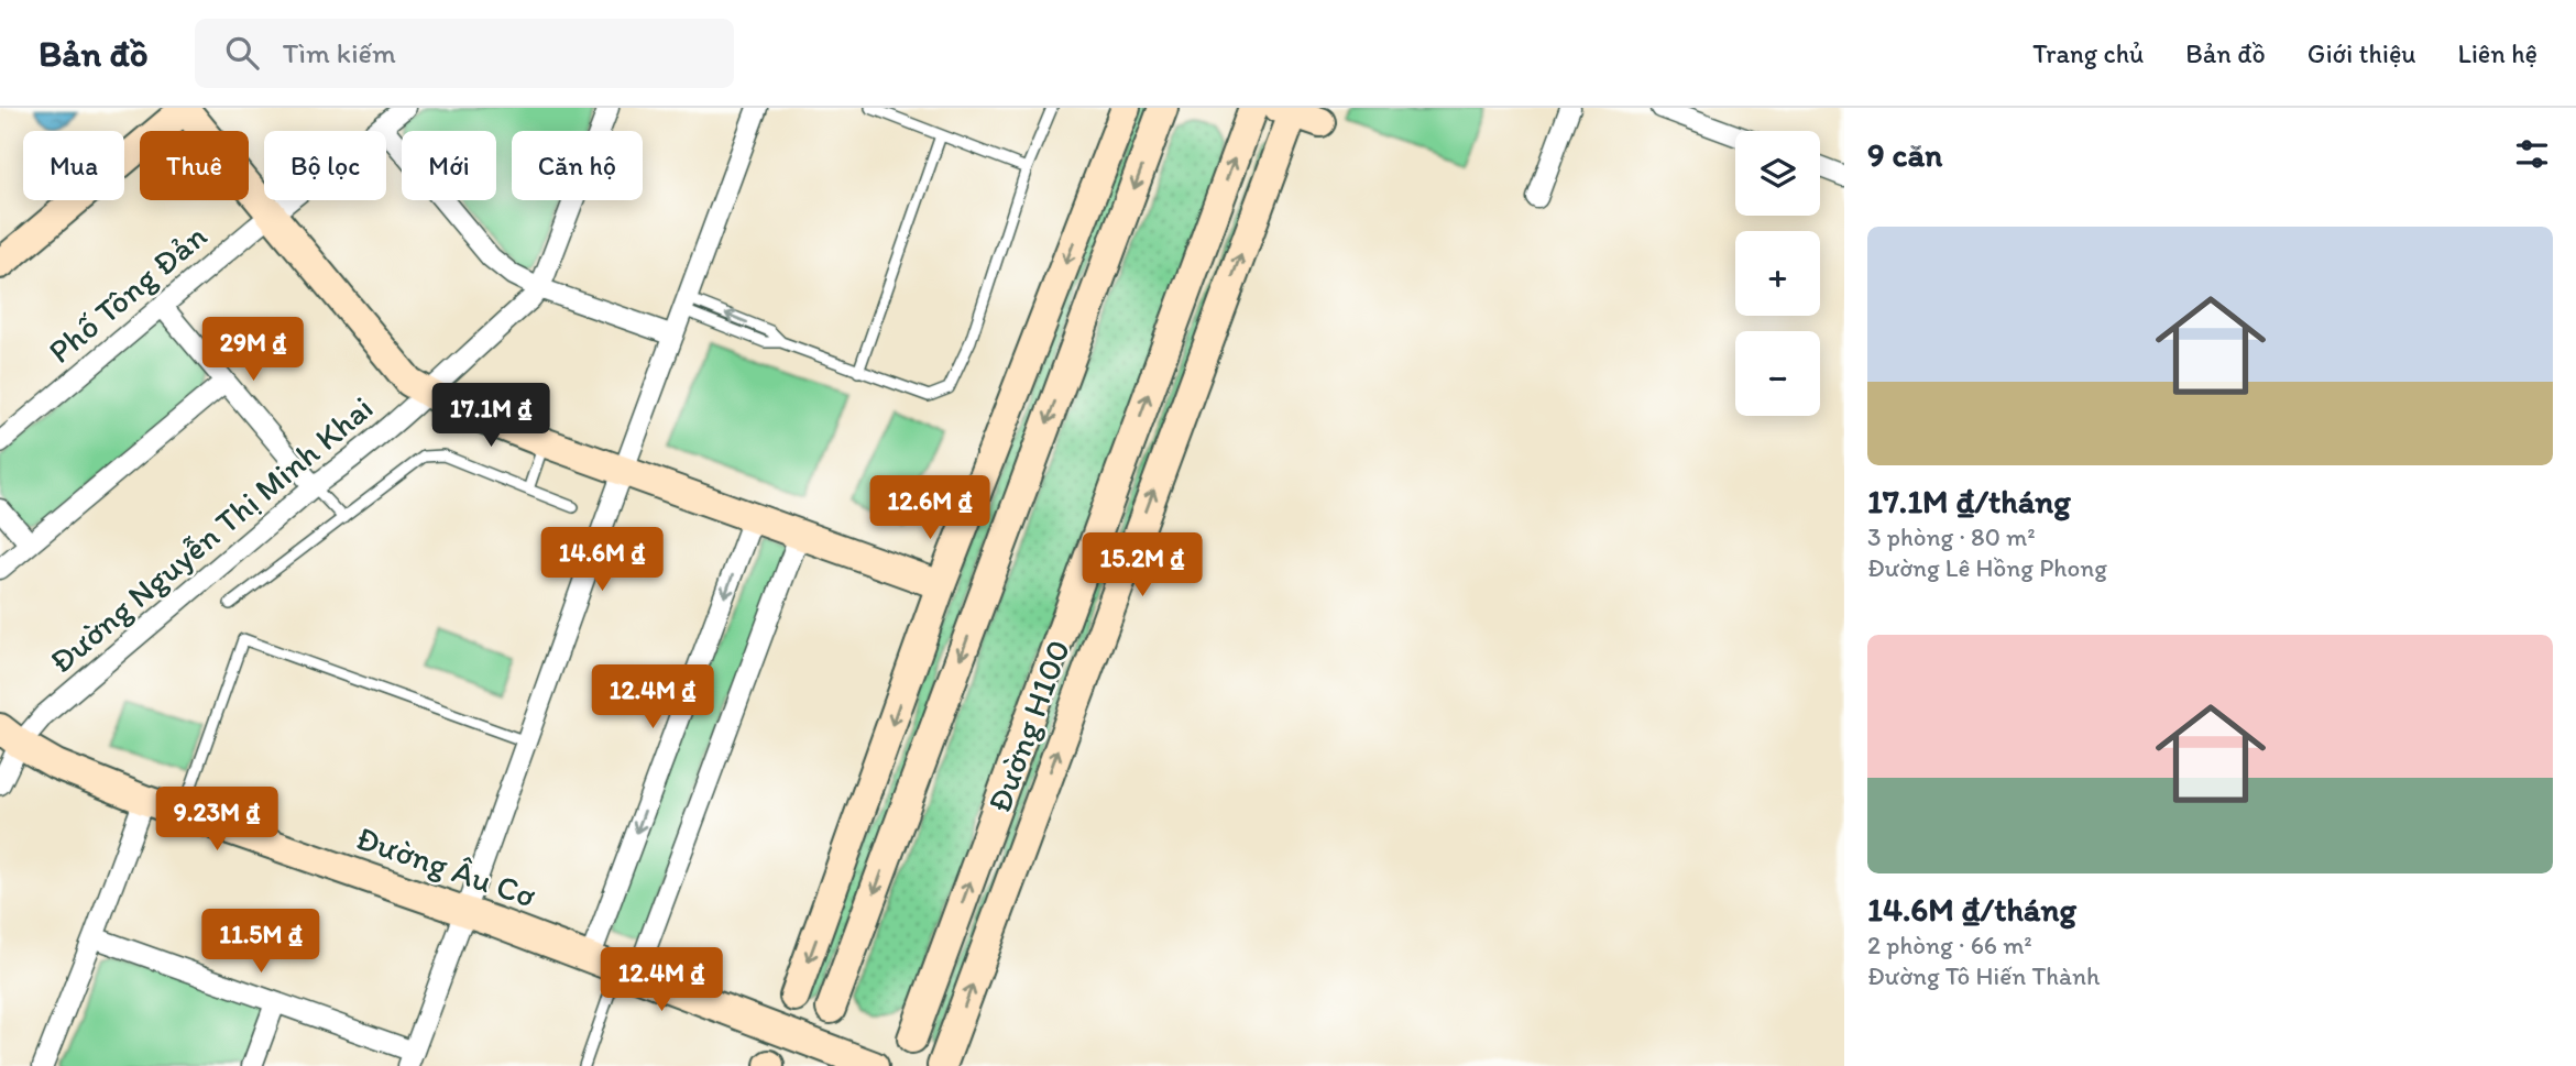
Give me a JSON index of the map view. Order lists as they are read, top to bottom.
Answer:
{
  "streets": {
    "main road": ["Đường H100", "Đường Âu Cơ"],
    "street": ["Phố Tông Đản", "Đường Nguyễn Thị Minh Khai"]
  },
  "crossings": [
    ["Đường Nguyễn Thị Minh Khai", "Đường Âu Cơ"]
  ],
  "page": {
    "header": "Bản đồ",
    "search": "Tìm kiếm",
    "nav": [
      "Trang chủ",
      "Bản đồ",
      "Giới thiệu",
      "Liên hệ"
    ],
    "heading": "9 căn",
    "map_buttons": ["+", "−"],
    "chip": [
      "Mua",
      "Thuê",
      "Bộ lọc",
      "Mới",
      "Căn hộ"
    ],
    "list": [
      {
        "name": "17.1M ₫/tháng",
        "note": "3 phòng · 80 m² · Đường Lê Hồng Phong"
      },
      {
        "name": "14.6M ₫/tháng",
        "note": "2 phòng · 66 m² · Đường Tô Hiến Thành"
      }
    ],
    "price": [
      "29M ₫",
      "17.1M ₫",
      "12.6M ₫",
      "14.6M ₫",
      "15.2M ₫",
      "12.4M ₫",
      "9.23M ₫",
      "11.5M ₫",
      "12.4M ₫"
    ]
  }
}
